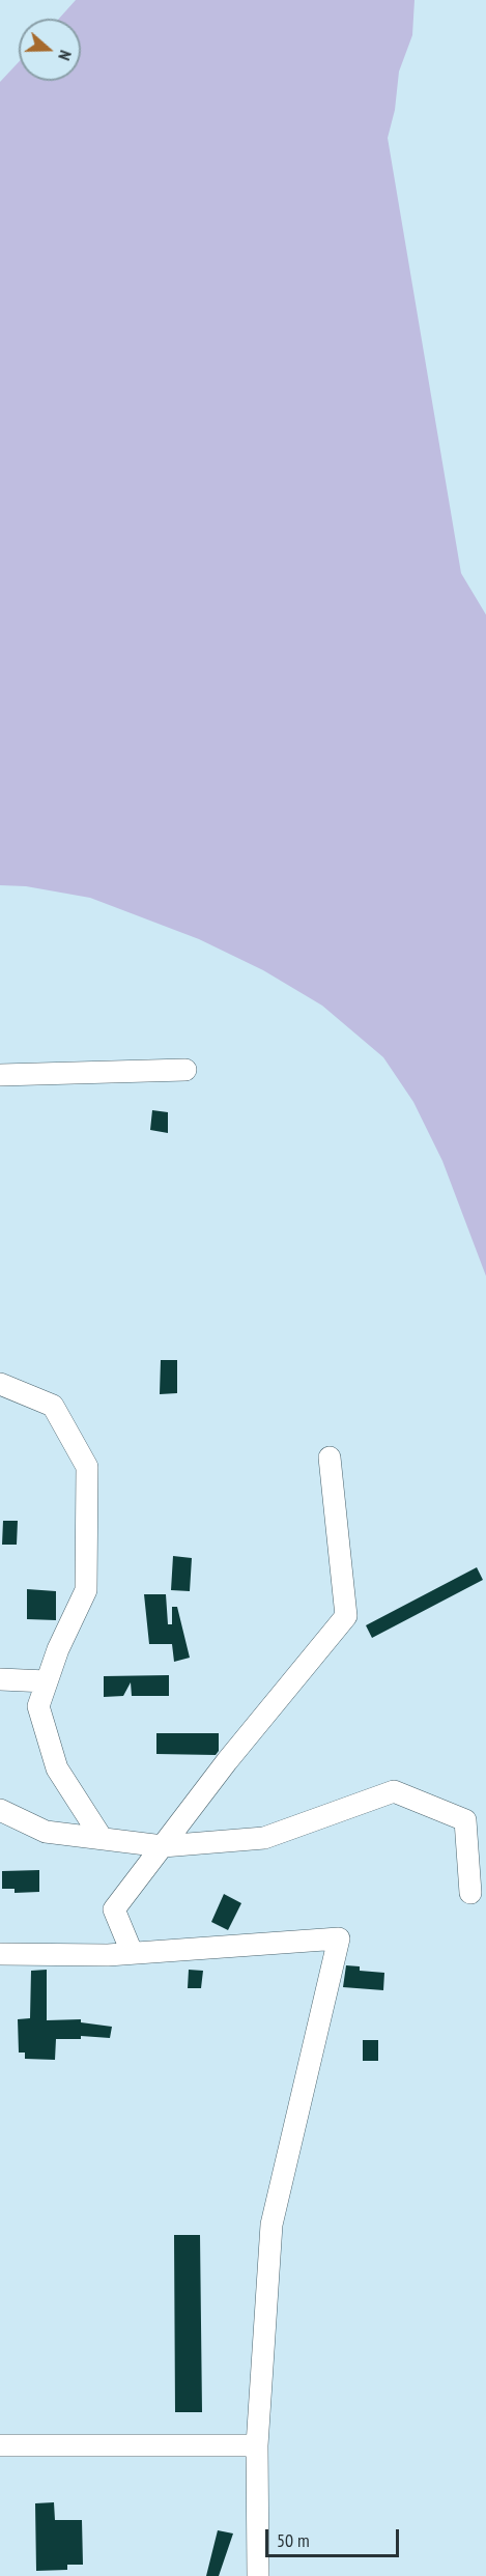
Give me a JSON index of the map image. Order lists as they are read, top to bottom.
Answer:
{
  "scale_bar": "50 m",
  "north": "right"
}
